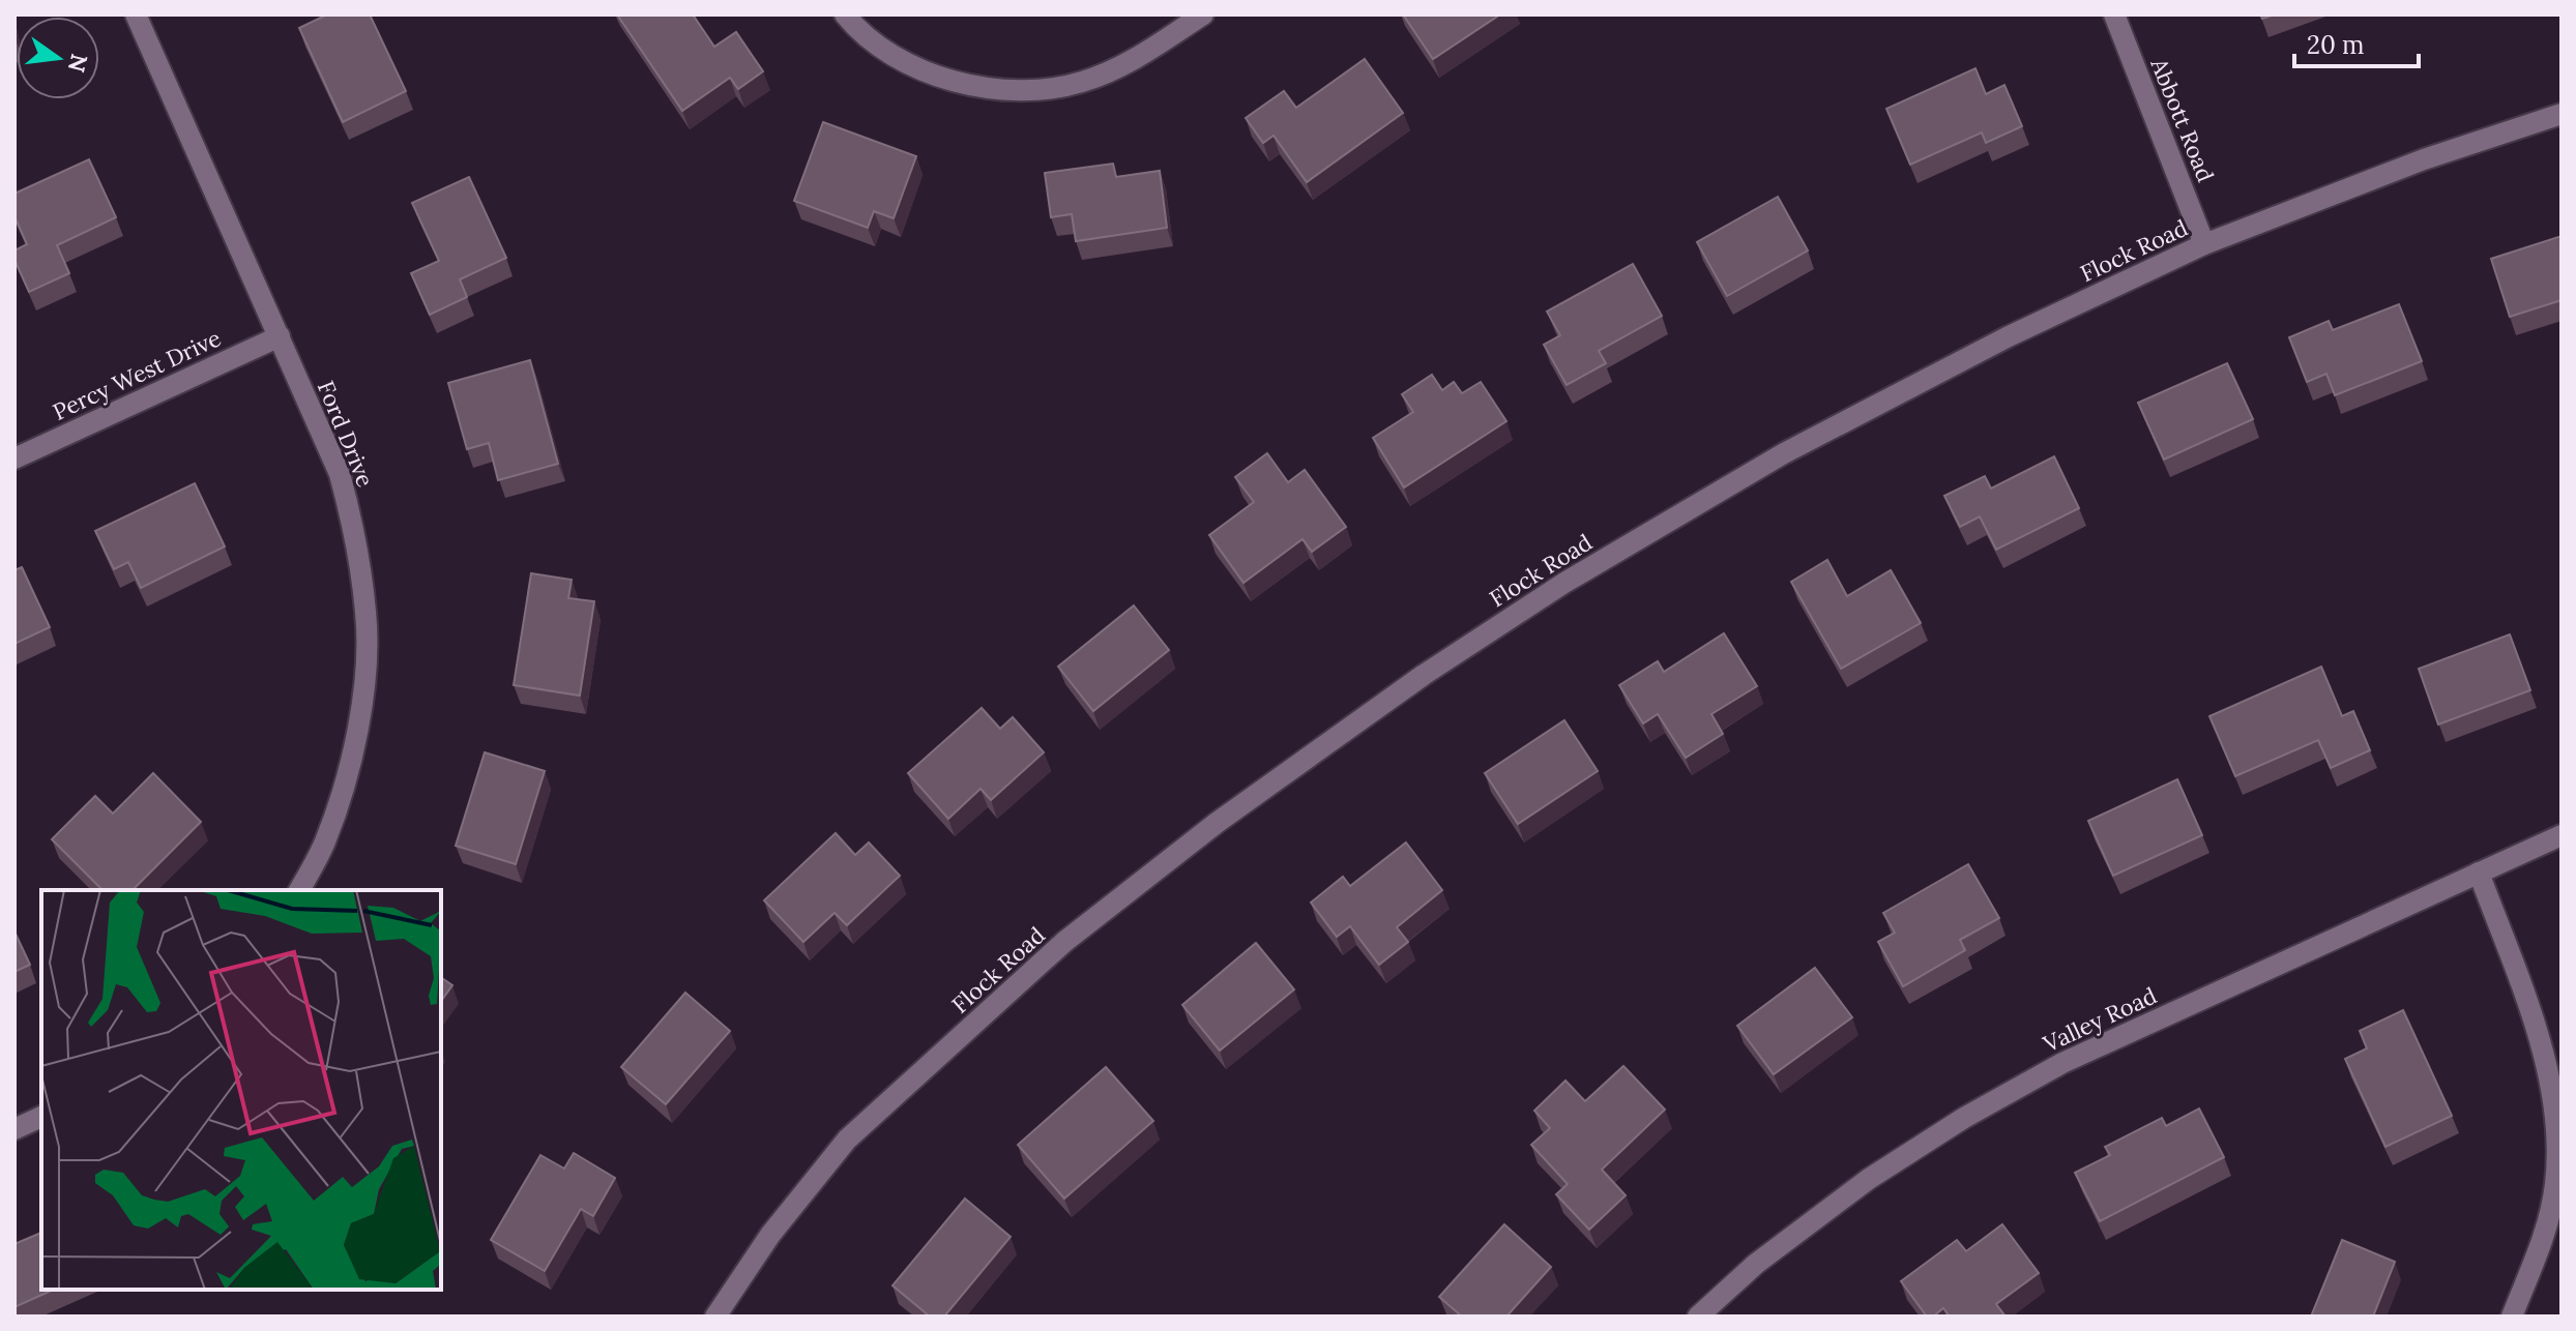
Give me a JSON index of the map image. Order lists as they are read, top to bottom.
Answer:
{
  "streets": {
    "street": [
      "Abbott Road",
      "Flock Road",
      "Percy West Drive",
      "Ford Drive",
      "Valley Road"
    ]
  },
  "crossings": [
    ["Abbott Road", "Flock Road"],
    ["Percy West Drive", "Ford Drive"]
  ],
  "scale_bar": "20 m",
  "north": "right"
}
